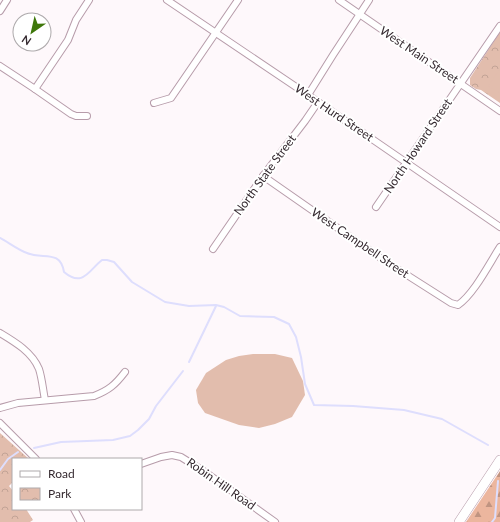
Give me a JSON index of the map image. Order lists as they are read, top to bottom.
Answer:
{
  "streets": {
    "street": [
      "West Main Street",
      "West Hurd Street",
      "North Howard Street",
      "North State Street",
      "West Campbell Street",
      "Robin Hill Road"
    ]
  },
  "crossings": [
    ["West Main Street", "North Howard Street"],
    ["West Hurd Street", "North Howard Street"],
    ["West Hurd Street", "North State Street"],
    ["North State Street", "West Campbell Street"]
  ],
  "legend": ["Road", "Park"],
  "north": "bottom left"
}
